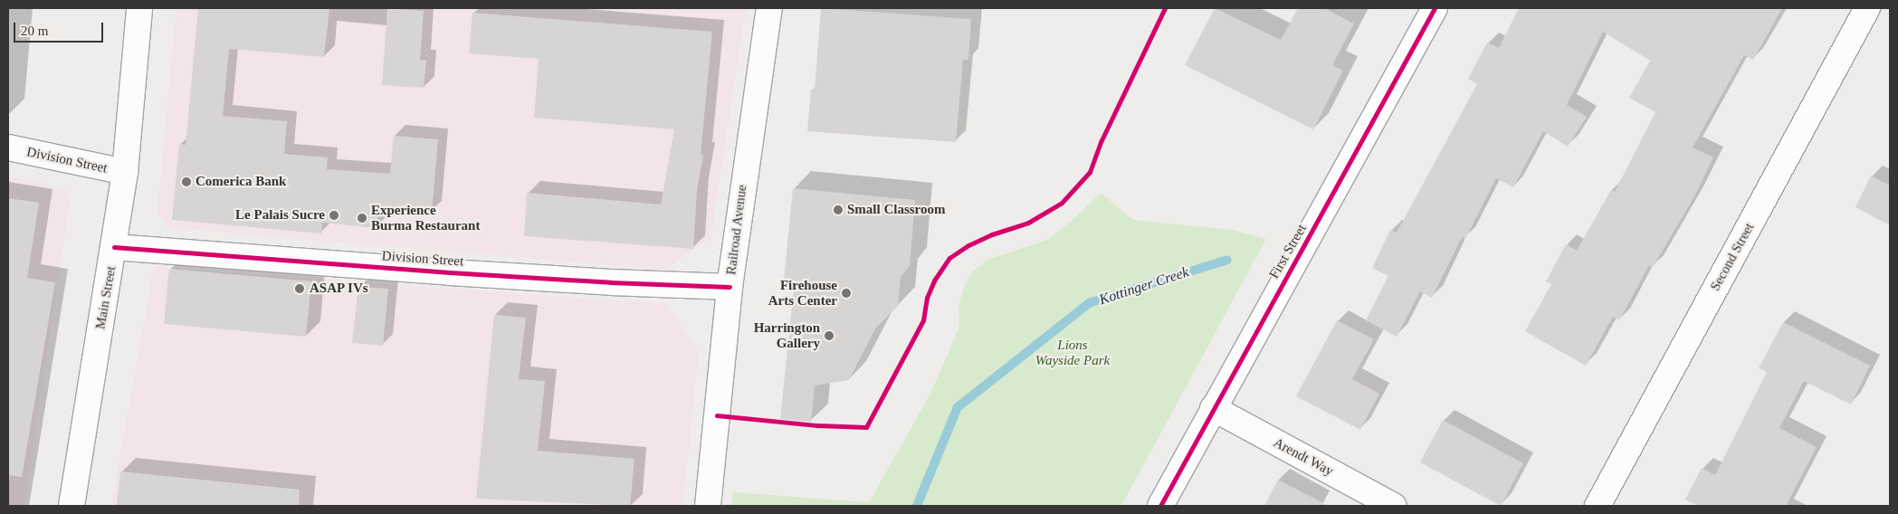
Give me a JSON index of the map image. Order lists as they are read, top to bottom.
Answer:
{
  "streets": {
    "street": [
      "Division Street",
      "Railroad Avenue",
      "First Street",
      "Second Street",
      "Main Street",
      "Arendt Way"
    ]
  },
  "crossings": [
    ["Division Street", "Railroad Avenue"],
    ["Division Street", "Main Street"],
    ["First Street", "Arendt Way"]
  ],
  "water": ["Kottinger Creek"],
  "parks": ["Lions Wayside Park"],
  "places": [
    "Comerica Bank",
    "Small Classroom",
    "Le Palais Sucre",
    "Experience Burma Restaurant",
    "ASAP IVs",
    "Firehouse Arts Center",
    "Harrington Gallery"
  ],
  "scale_bar": "20 m"
}
